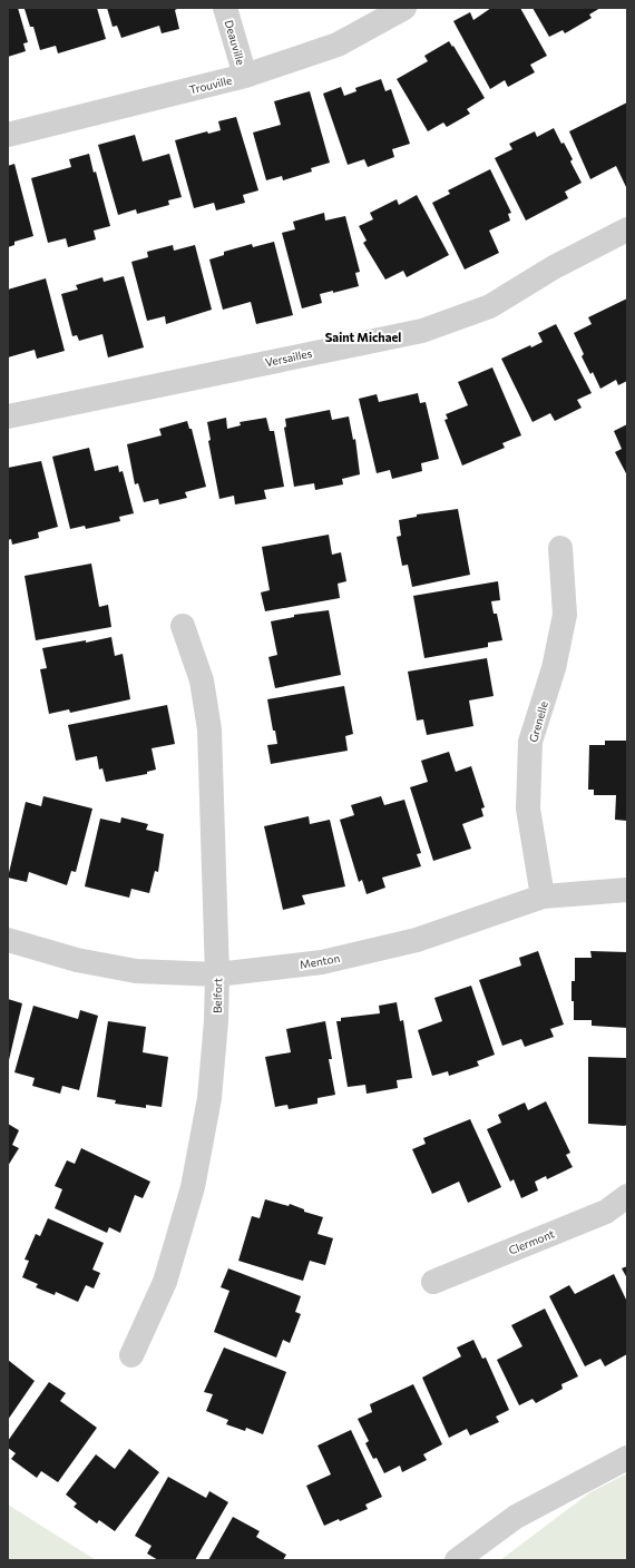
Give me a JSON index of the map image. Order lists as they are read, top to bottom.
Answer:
{
  "streets": {
    "street": [
      "Deauville",
      "Trouville",
      "Versailles",
      "Grenelle",
      "Menton",
      "Belfort",
      "Clermont"
    ]
  },
  "crossings": [
    ["Deauville", "Trouville"],
    ["Grenelle", "Menton"],
    ["Menton", "Belfort"]
  ],
  "districts": ["Saint Michael"]
}
